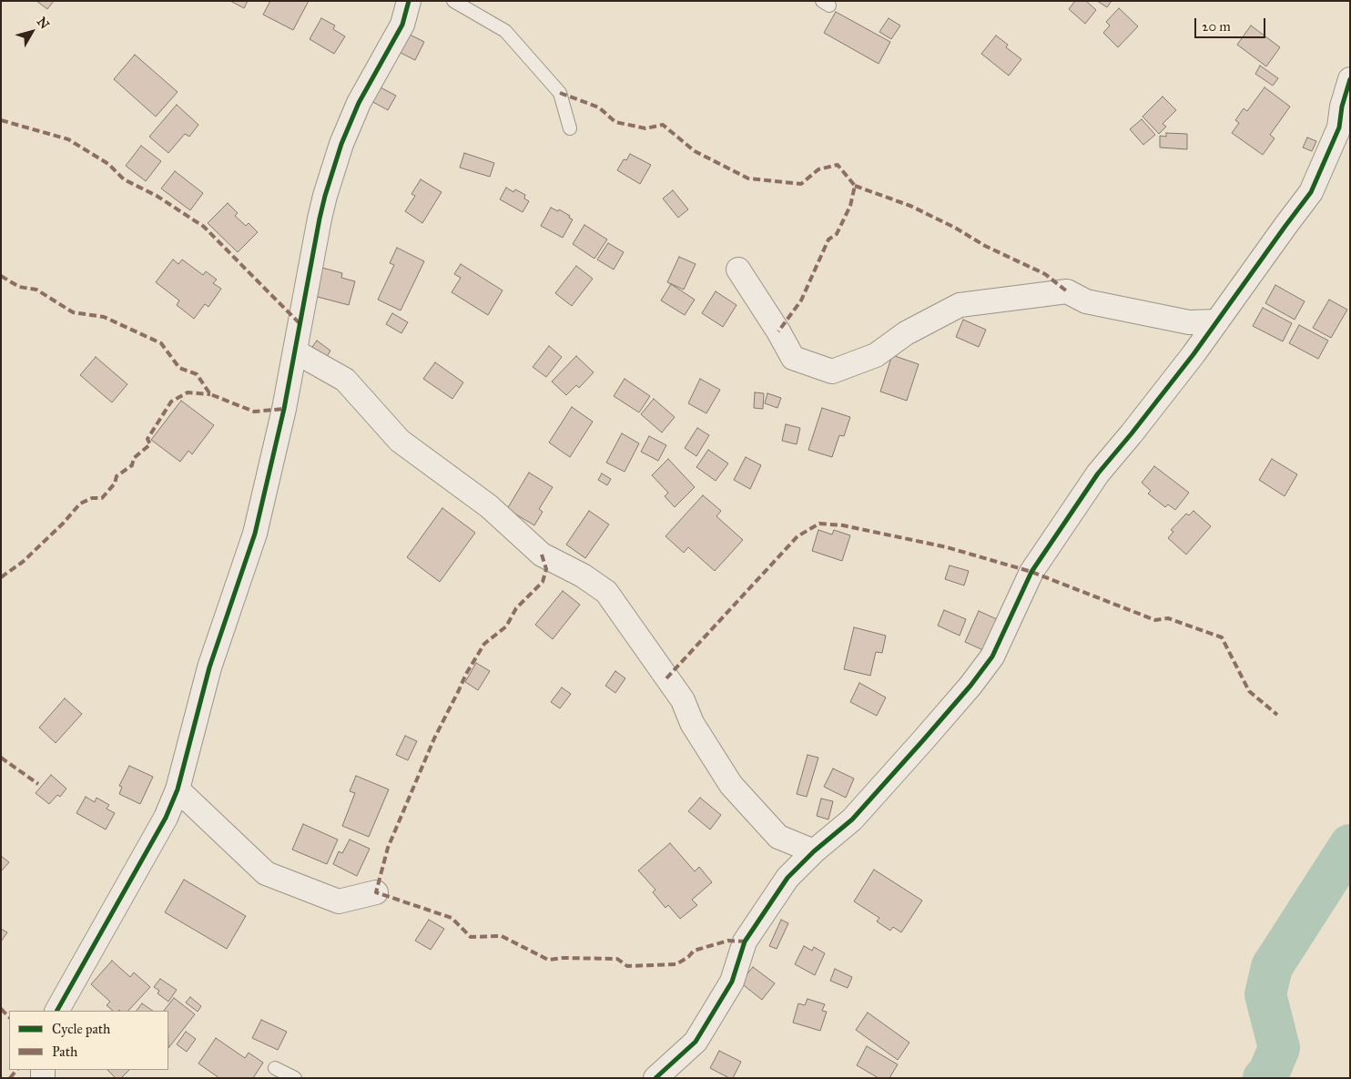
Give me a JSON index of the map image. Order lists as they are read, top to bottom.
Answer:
{
  "legend": ["Cycle path", "Path"],
  "scale_bar": "20 m",
  "north": "top right"
}
